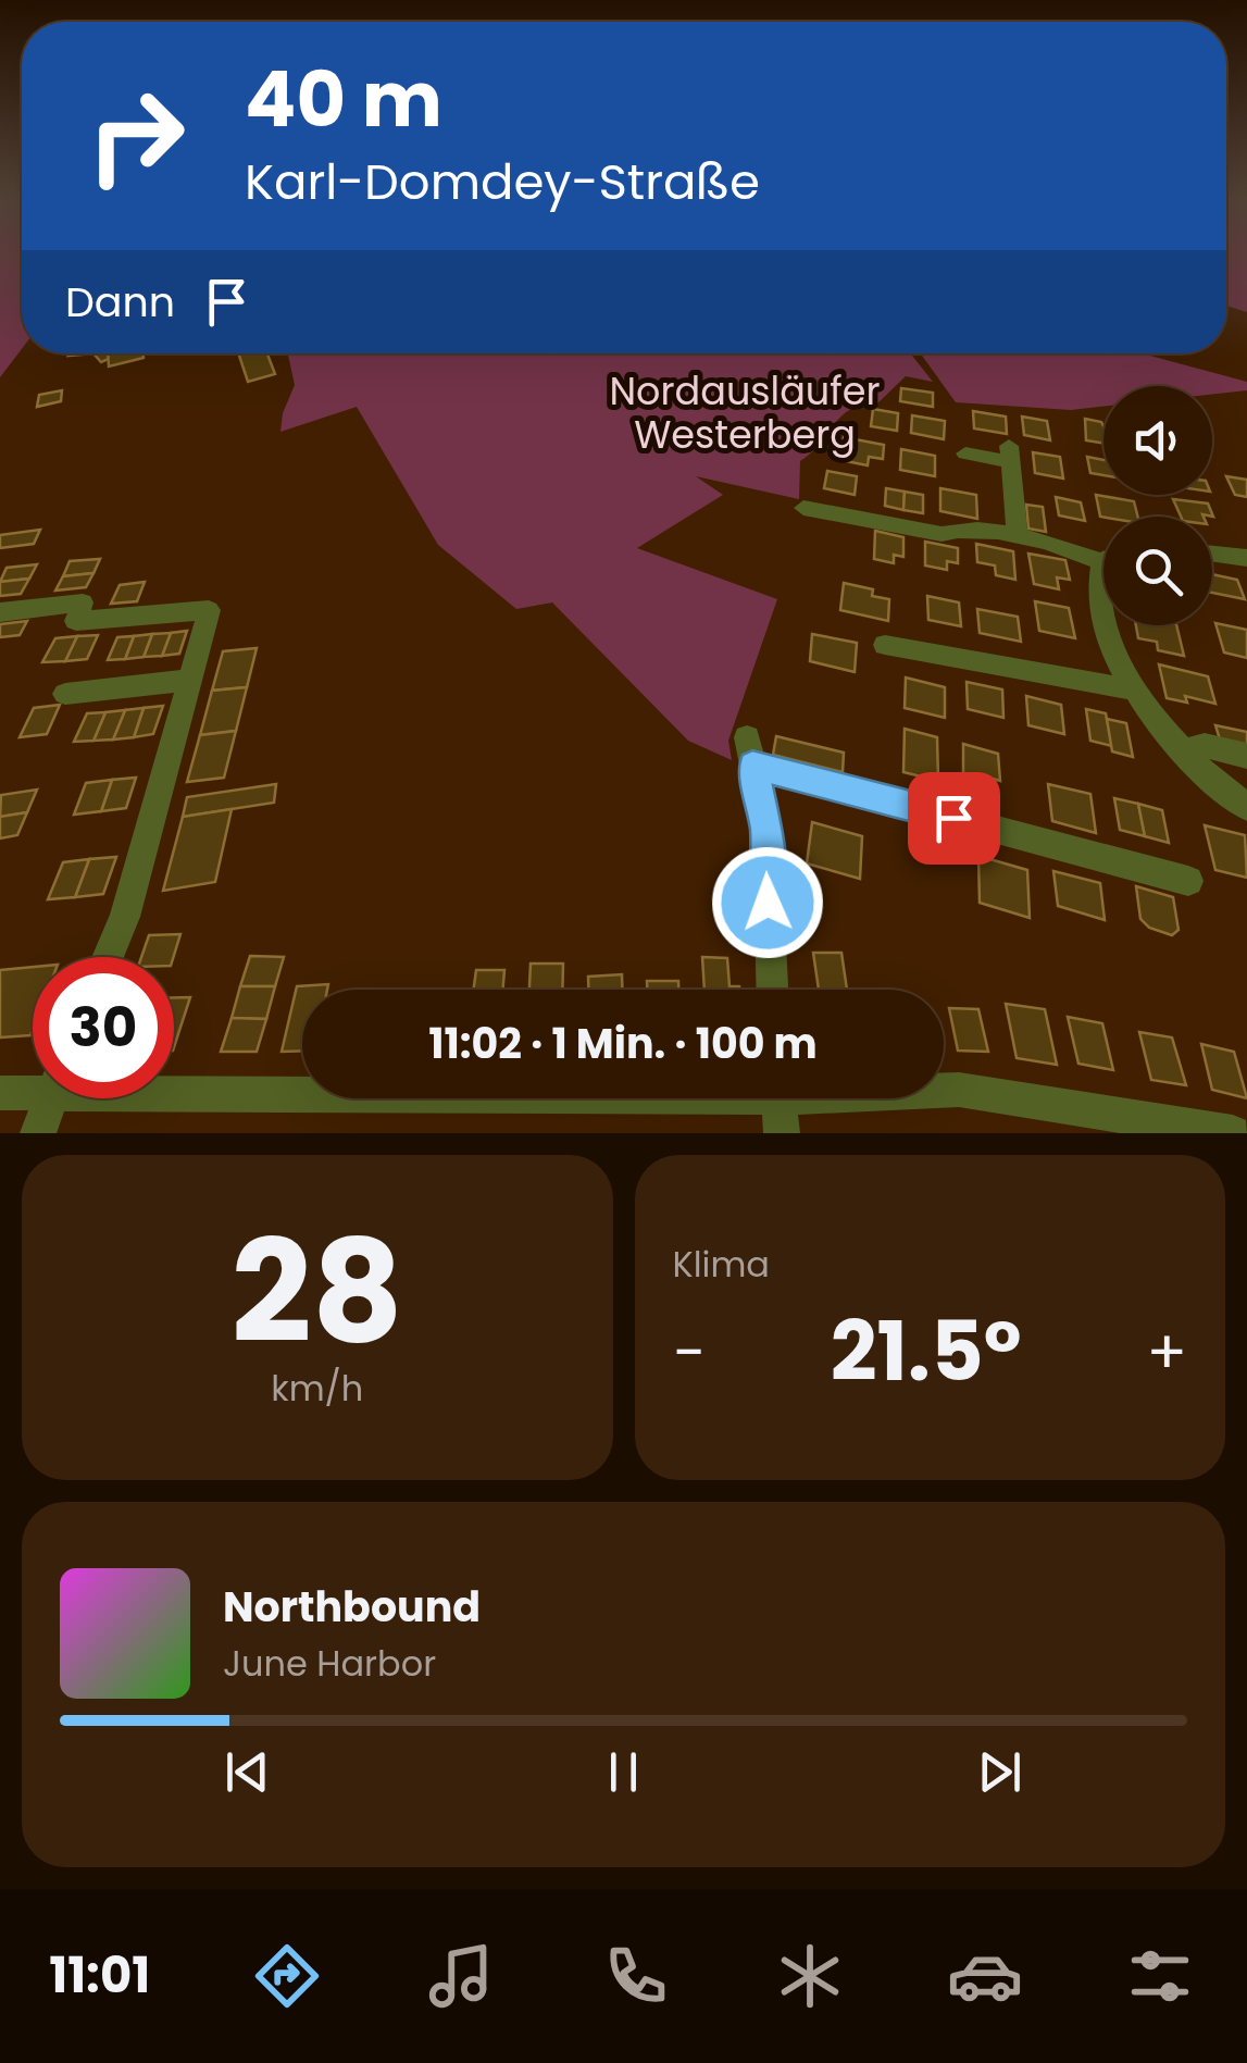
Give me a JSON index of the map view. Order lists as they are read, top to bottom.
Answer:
{
  "parks": ["Nordausläufer Westerberg"],
  "page": {
    "turn": ["40 m", "Karl-Domdey-Straße"],
    "then": "Dann",
    "limit": "30",
    "trip": "11:02 · 1 Min. · 100 m",
    "tile": [
      ["28", "km/h"],
      "Klima"
    ],
    "heat": ["−", "21.5°", "+"],
    "song": ["Northbound", "June Harbor"],
    "tabs": "11:01"
  }
}
